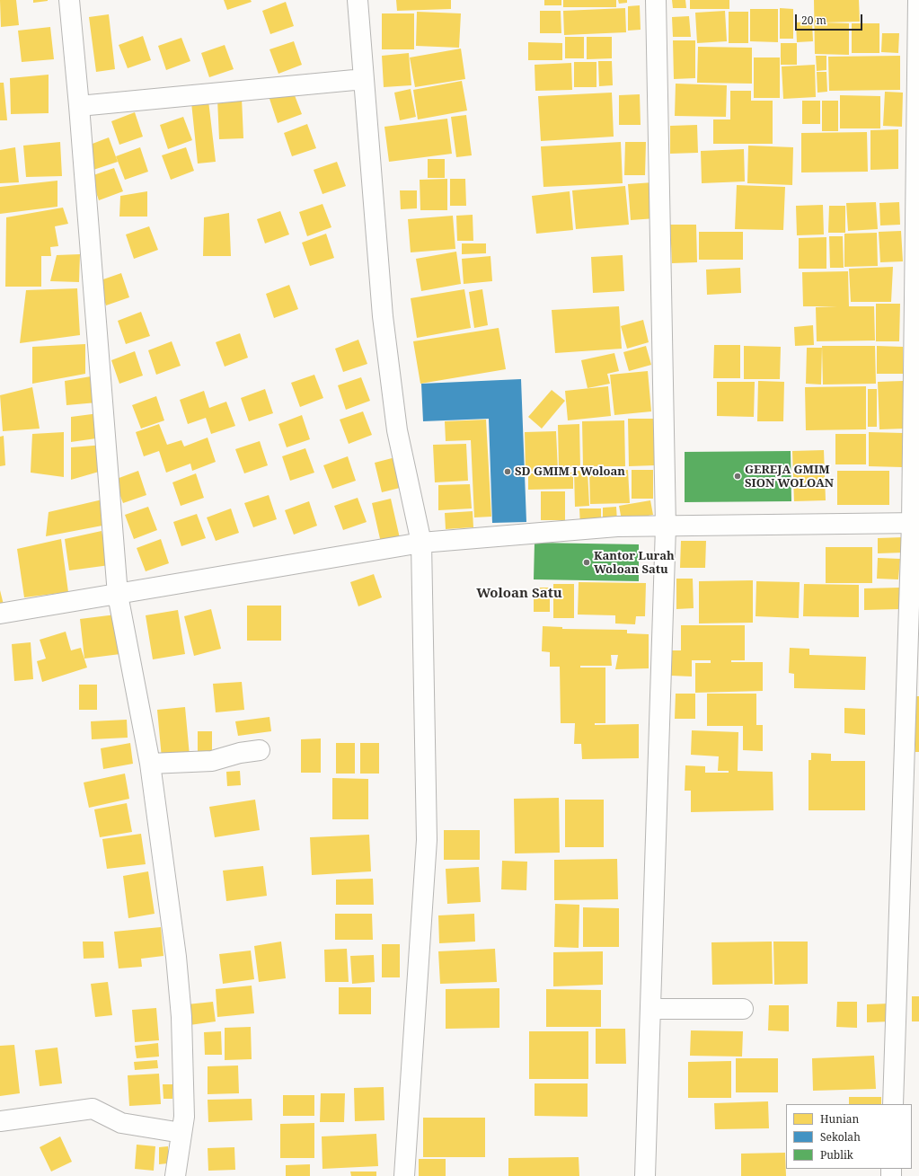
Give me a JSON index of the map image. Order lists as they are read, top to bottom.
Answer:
{
  "districts": ["Woloan Satu"],
  "places": ["SD GMIM I Woloan", "GEREJA GMIM SION WOLOAN", "Kantor Lurah Woloan Satu"],
  "legend": ["Hunian", "Sekolah", "Publik"],
  "scale_bar": "20 m"
}
